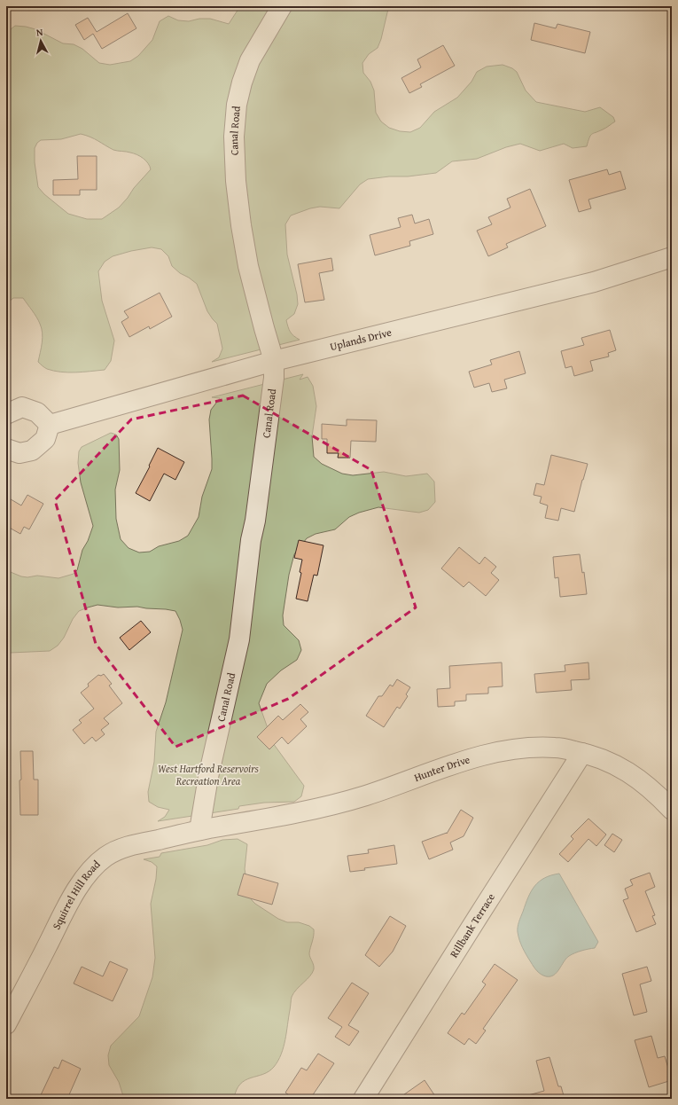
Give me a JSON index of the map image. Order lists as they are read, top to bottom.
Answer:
{
  "streets": {
    "street": [
      "Canal Road",
      "Uplands Drive",
      "Hunter Drive",
      "Squirrel Hill Road",
      "Rillbank Terrace"
    ]
  },
  "crossings": [
    ["Canal Road", "Uplands Drive"],
    ["Canal Road", "Hunter Drive"],
    ["Canal Road", "Squirrel Hill Road"],
    ["Hunter Drive", "Squirrel Hill Road"],
    ["Hunter Drive", "Rillbank Terrace"]
  ],
  "parks": ["West Hartford Reservoirs Recreation Area"],
  "north": "top"
}
